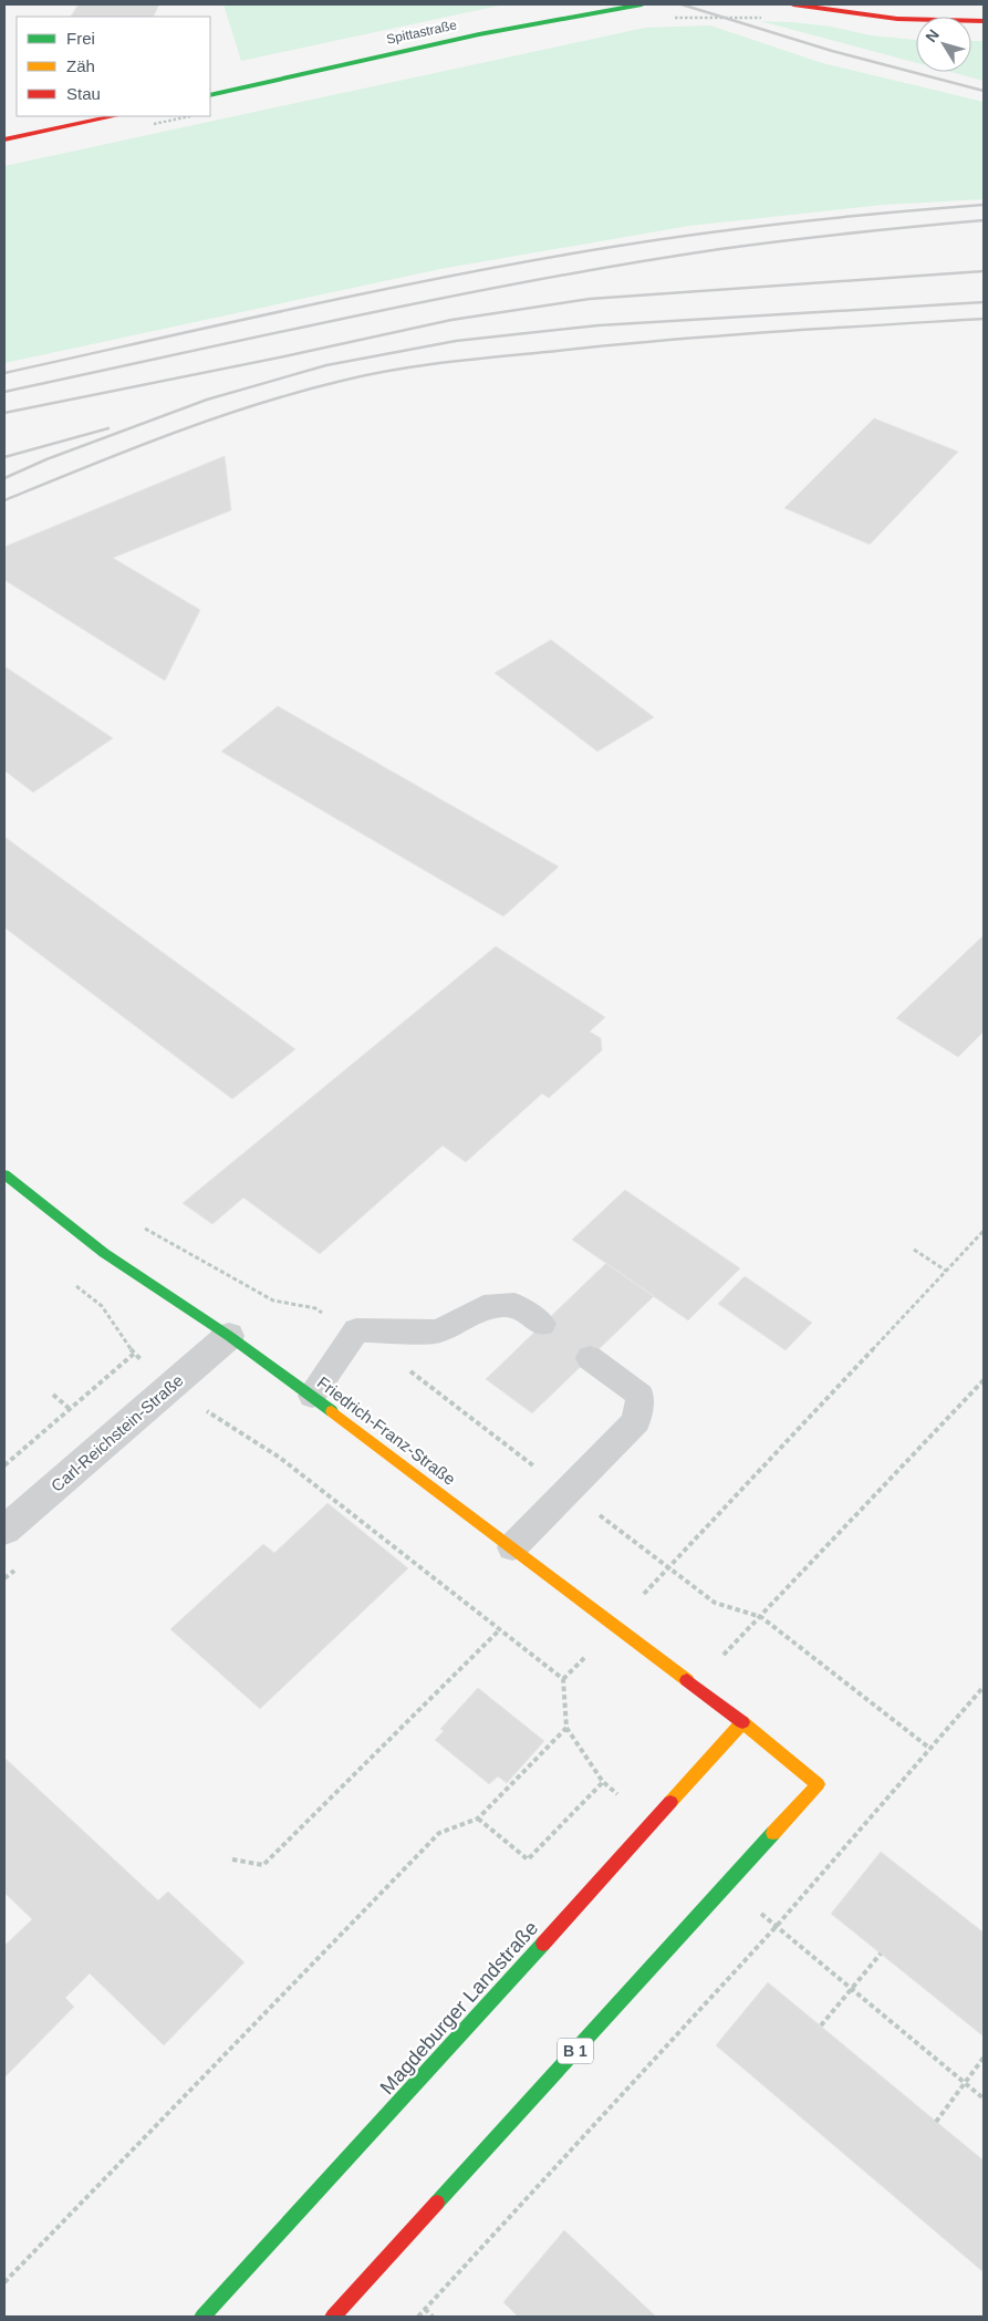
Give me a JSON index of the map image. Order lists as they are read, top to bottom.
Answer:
{
  "streets": {
    "street": [
      "Spittastraße",
      "Friedrich-Franz-Straße",
      "Carl-Reichstein-Straße",
      "Magdeburger Landstraße",
      "B 1"
    ]
  },
  "crossings": [
    ["Friedrich-Franz-Straße", "Carl-Reichstein-Straße"],
    ["Friedrich-Franz-Straße", "Magdeburger Landstraße"]
  ],
  "legend": ["Frei", "Zäh", "Stau"],
  "north": "top left"
}
